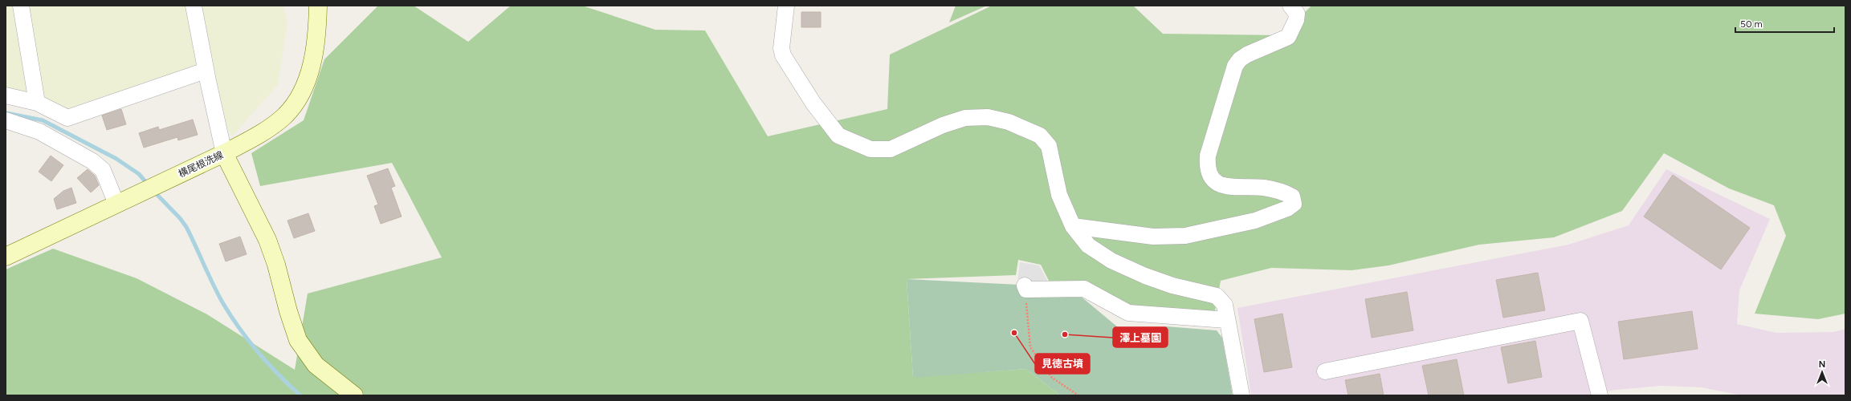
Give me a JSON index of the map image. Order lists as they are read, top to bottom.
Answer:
{
  "streets": {
    "main road": ["横尾根洗線"]
  },
  "places": ["見徳古墳", "澤上墓園"],
  "scale_bar": "50 m",
  "north": "top"
}
